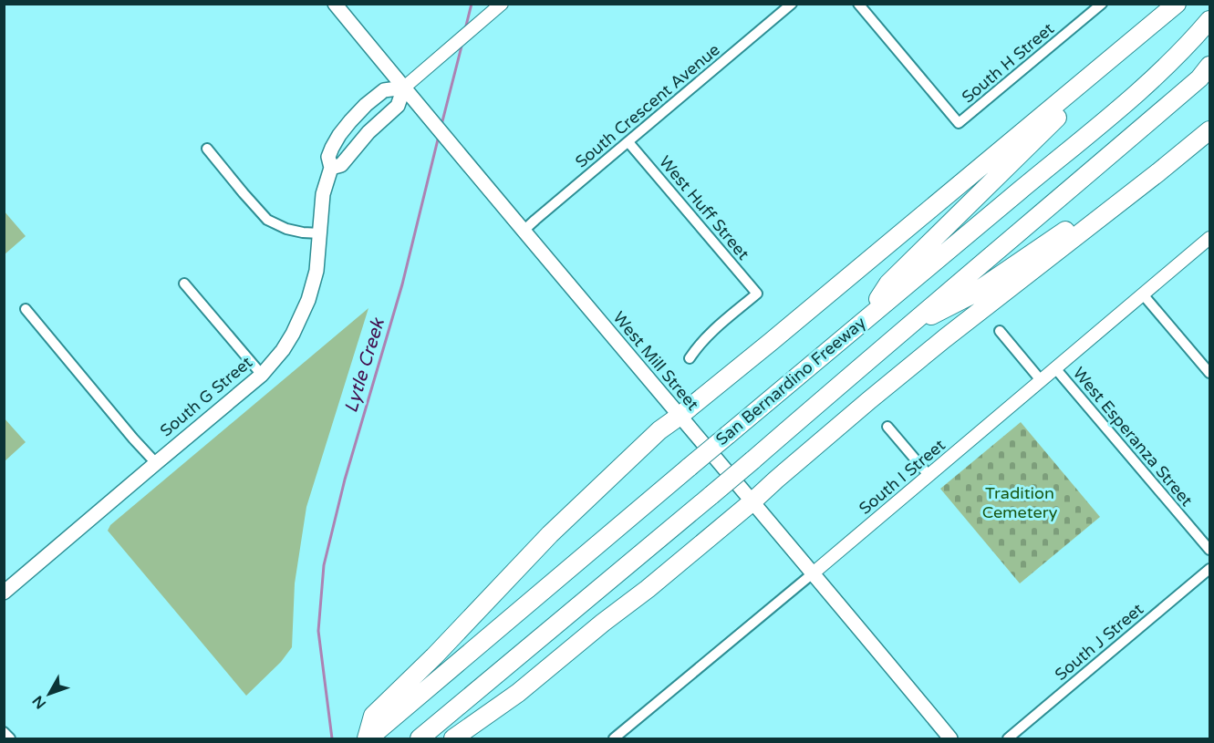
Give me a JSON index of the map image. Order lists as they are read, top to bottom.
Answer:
{
  "streets": {
    "highway": ["San Bernardino Freeway"],
    "main road": ["West Mill Street", "South G Street"],
    "street": [
      "South H Street",
      "South Crescent Avenue",
      "West Huff Street",
      "West Esperanza Street",
      "South I Street",
      "South J Street"
    ]
  },
  "crossings": [
    ["South Crescent Avenue", "West Huff Street"],
    ["South Crescent Avenue", "West Mill Street"],
    ["West Mill Street", "South G Street"],
    ["West Mill Street", "South I Street"],
    ["West Esperanza Street", "South I Street"]
  ],
  "water": ["Lytle Creek"],
  "parks": ["Tradition Cemetery"],
  "north": "bottom left"
}
